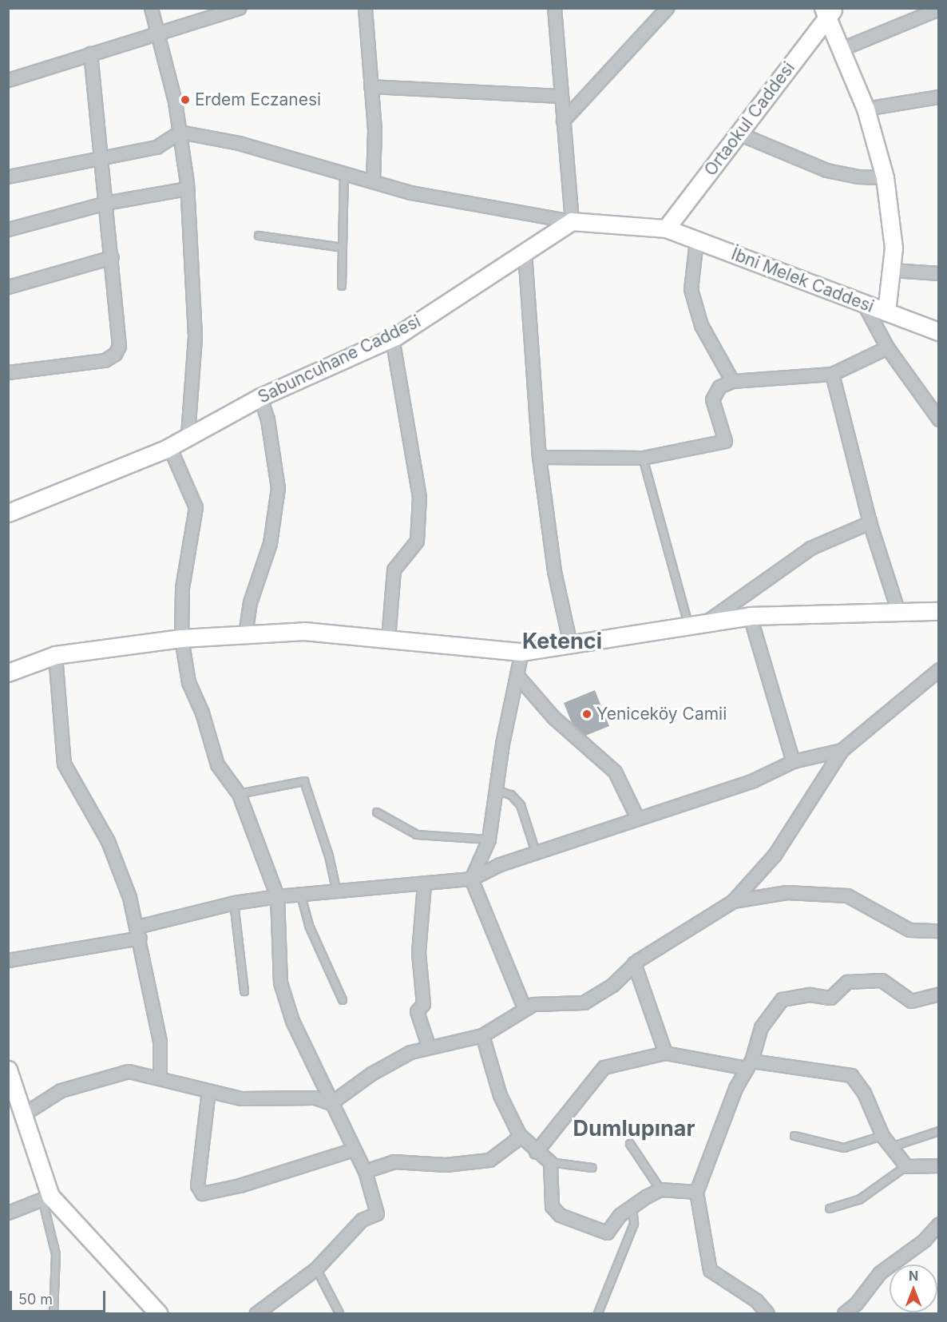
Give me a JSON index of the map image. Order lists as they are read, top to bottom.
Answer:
{
  "streets": {
    "street": ["Ortaokul Caddesi", "İbni Melek Caddesi", "Sabuncuhane Caddesi"]
  },
  "crossings": [
    ["Ortaokul Caddesi", "İbni Melek Caddesi"]
  ],
  "districts": ["Ketenci", "Dumlupınar"],
  "places": ["Erdem Eczanesi", "Yeniceköy Camii"],
  "scale_bar": "50 m",
  "north": "top"
}
